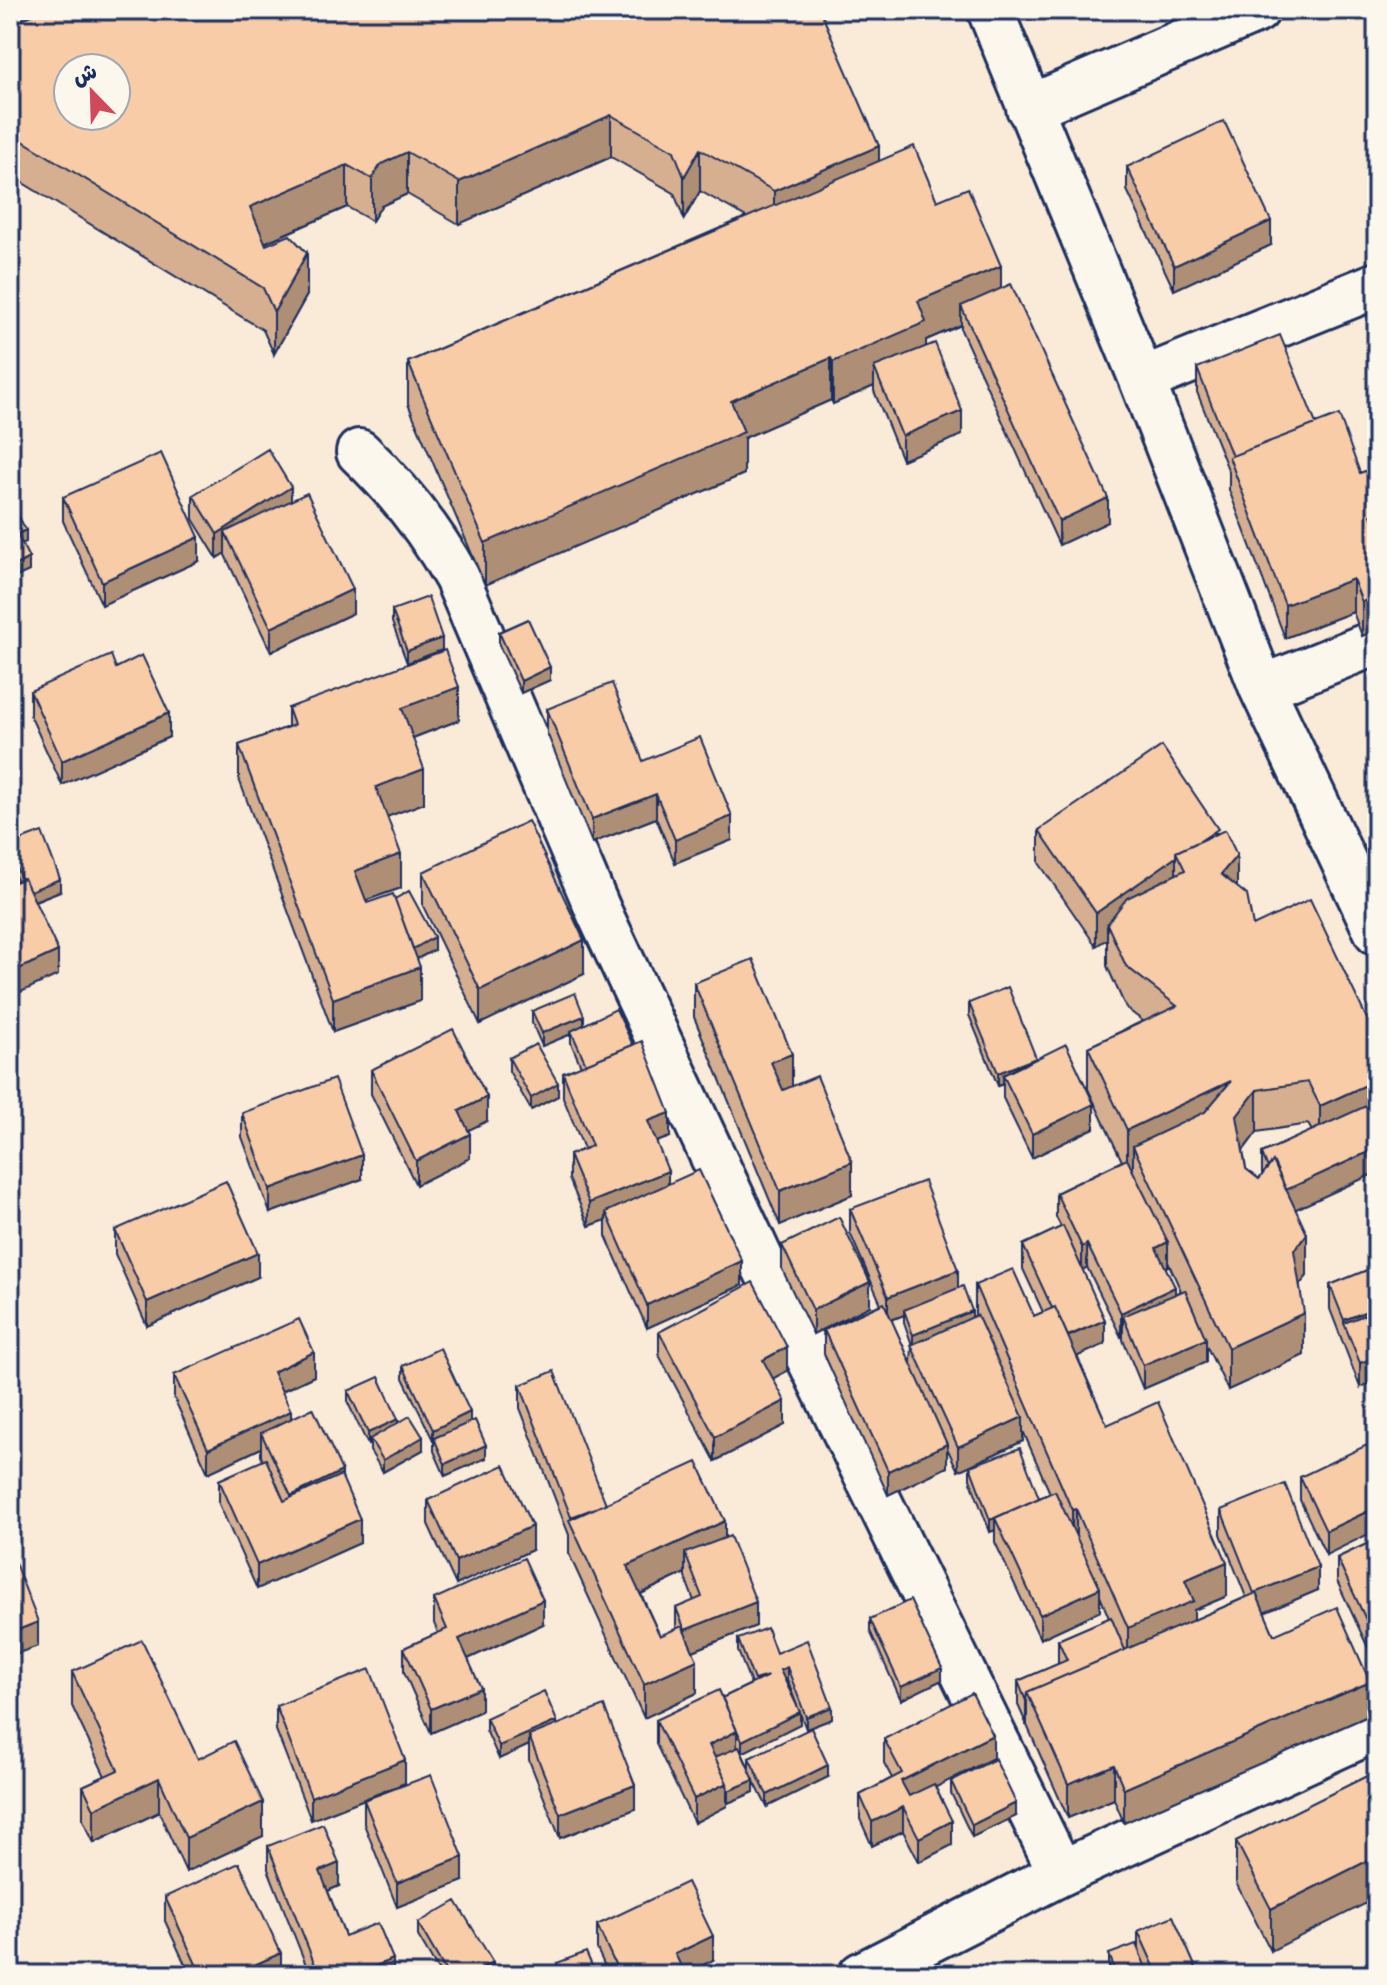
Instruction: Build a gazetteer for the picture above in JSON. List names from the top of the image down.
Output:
{
  "north": "top left"
}
